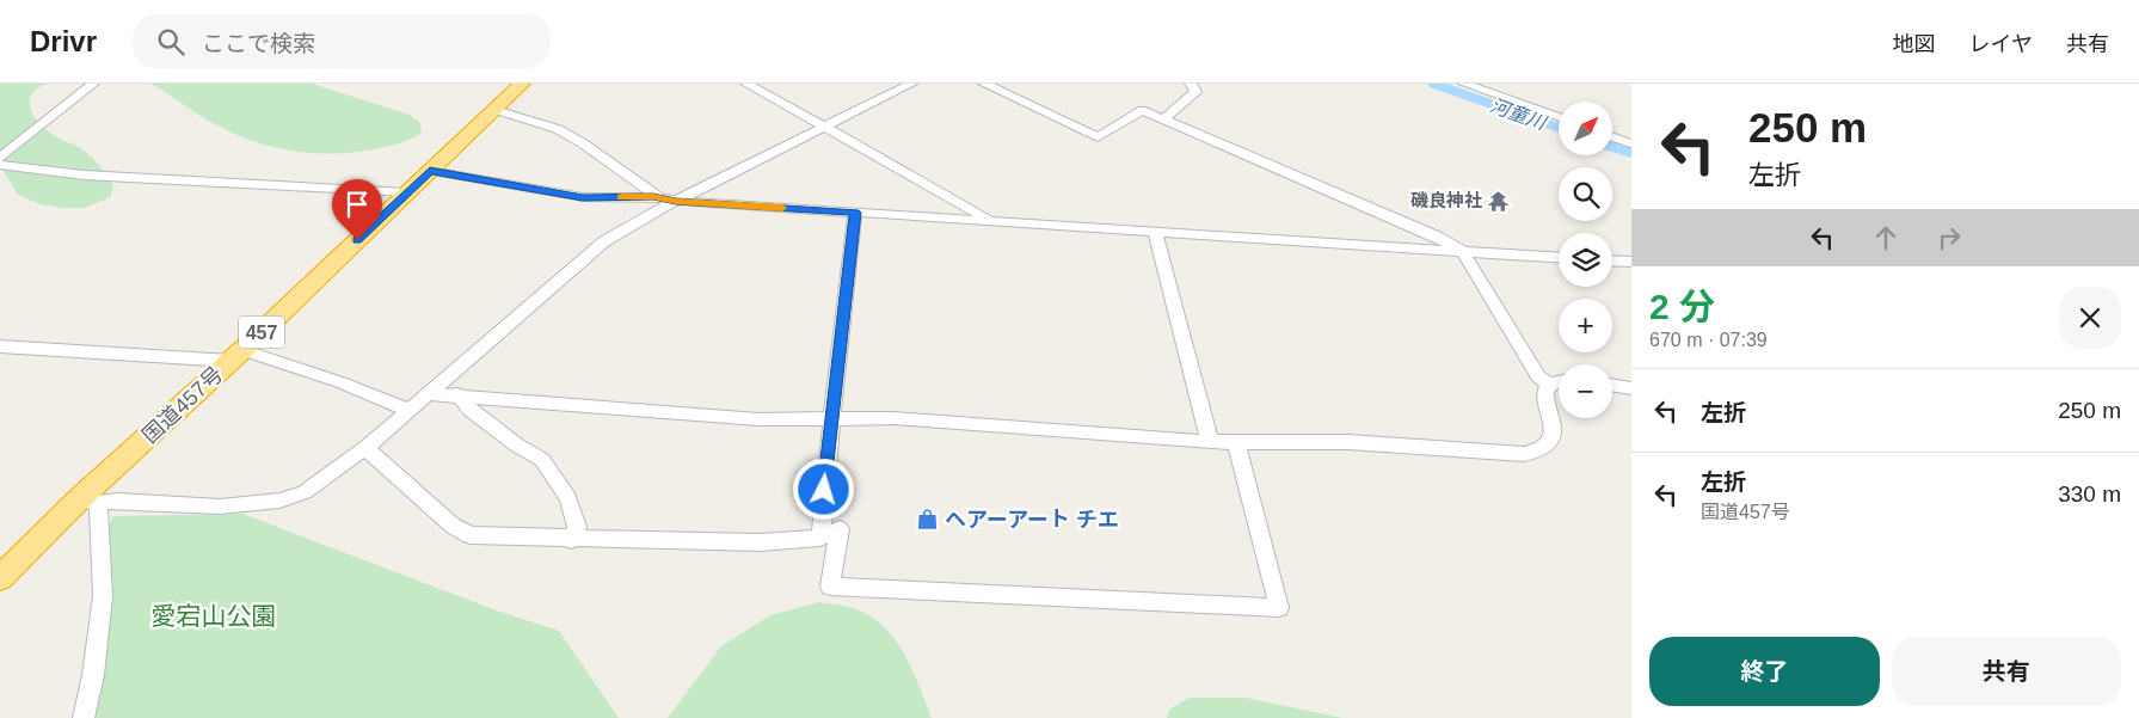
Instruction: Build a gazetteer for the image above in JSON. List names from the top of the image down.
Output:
{
  "streets": {
    "highway": ["457", "国道457号"]
  },
  "water": ["河童川"],
  "parks": ["愛宕山公園"],
  "places": {
    "temple": ["磯良神社"],
    "shop": ["ヘアーアート チエ"]
  },
  "north": "top right",
  "page": {
    "header": "Drivr",
    "search": "ここで検索",
    "nav": ["地図", "レイヤ", "共有"],
    "turn": ["250 m", "左折"],
    "map_buttons": ["+", "−"],
    "heading": ["2 分", "670 m · 07:39"],
    "list": [
      {
        "name": "左折",
        "value": "250 m"
      },
      {
        "name": "左折",
        "note": "国道457号",
        "value": "330 m"
      }
    ],
    "buttons": ["終了", "共有"]
  }
}
